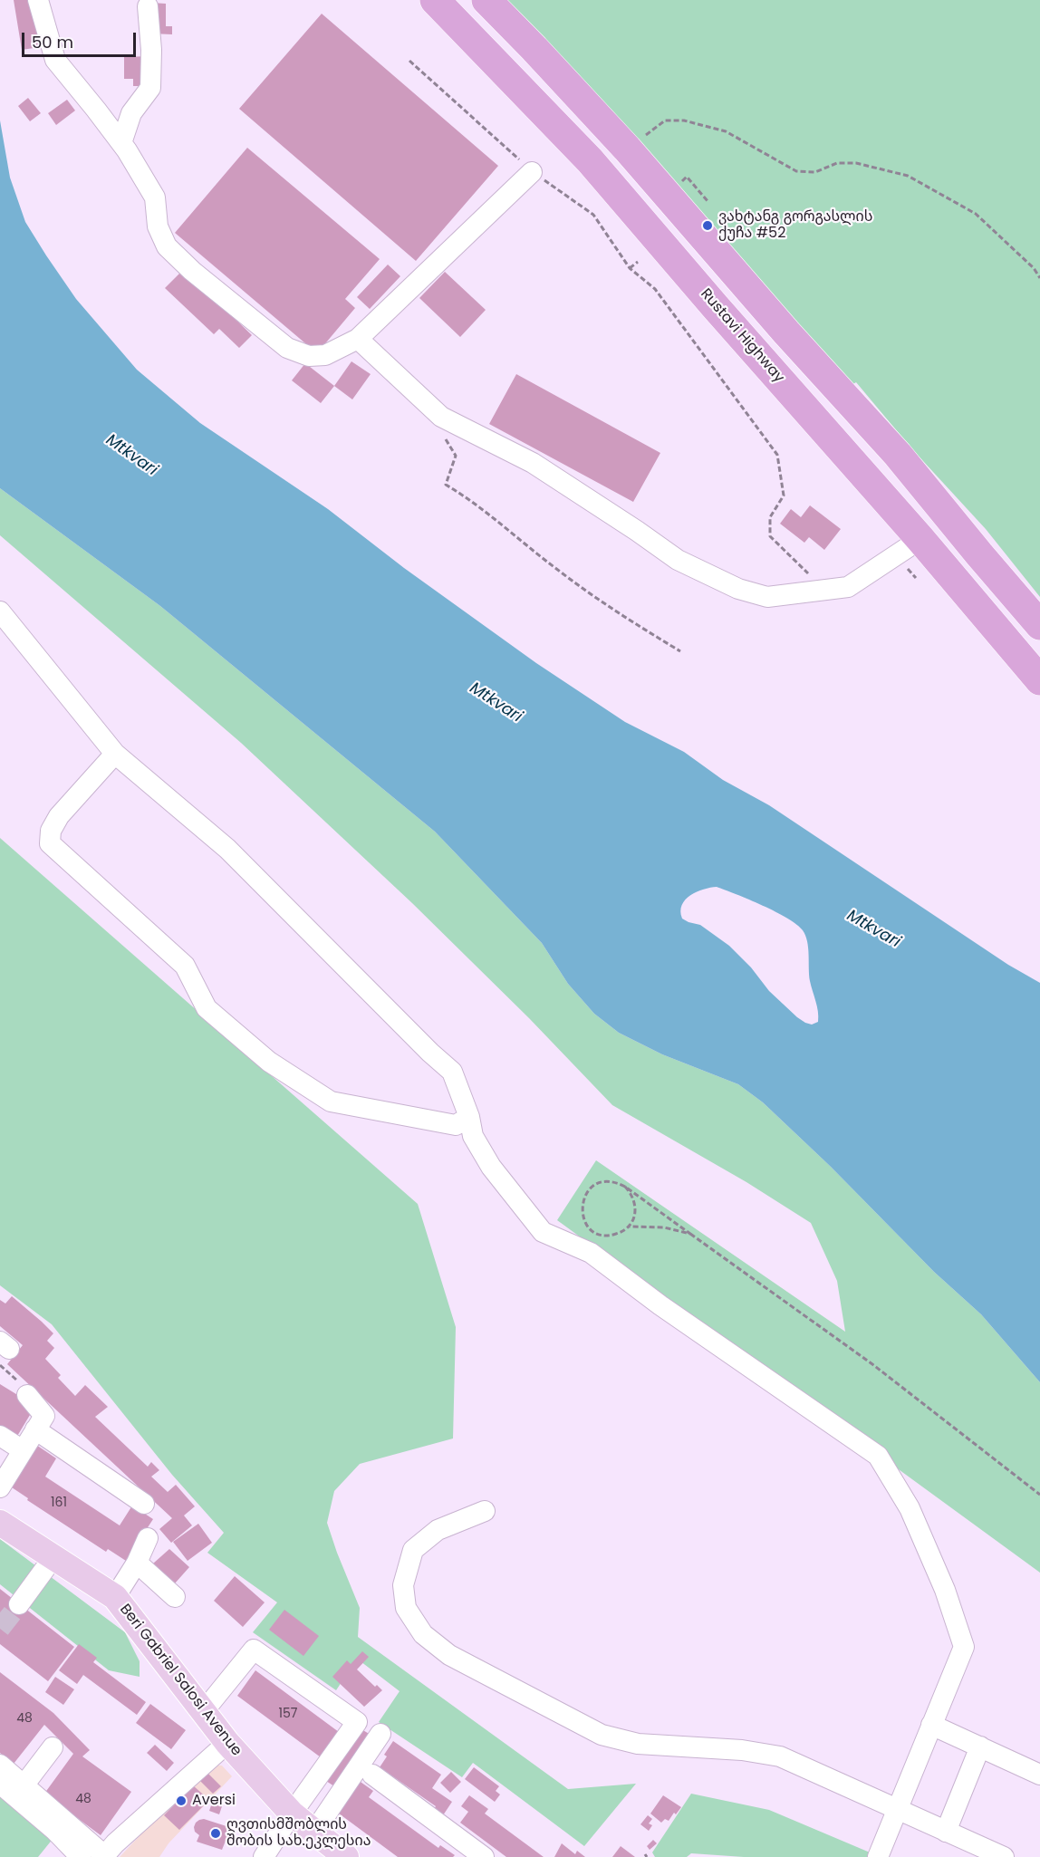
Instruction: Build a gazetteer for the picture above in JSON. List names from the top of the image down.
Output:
{
  "streets": {
    "highway": ["Rustavi Highway"],
    "main road": ["Beri Gabriel Salosi Avenue"]
  },
  "water": ["Mtkvari"],
  "places": ["ვახტანგ გორგასლის ქუჩა #52", "Aversi", "ღვთისმშობლის შობის სახ.ეკლესია"],
  "house_numbers": [
    "161",
    "157",
    "48",
    "48"
  ],
  "scale_bar": "50 m"
}
